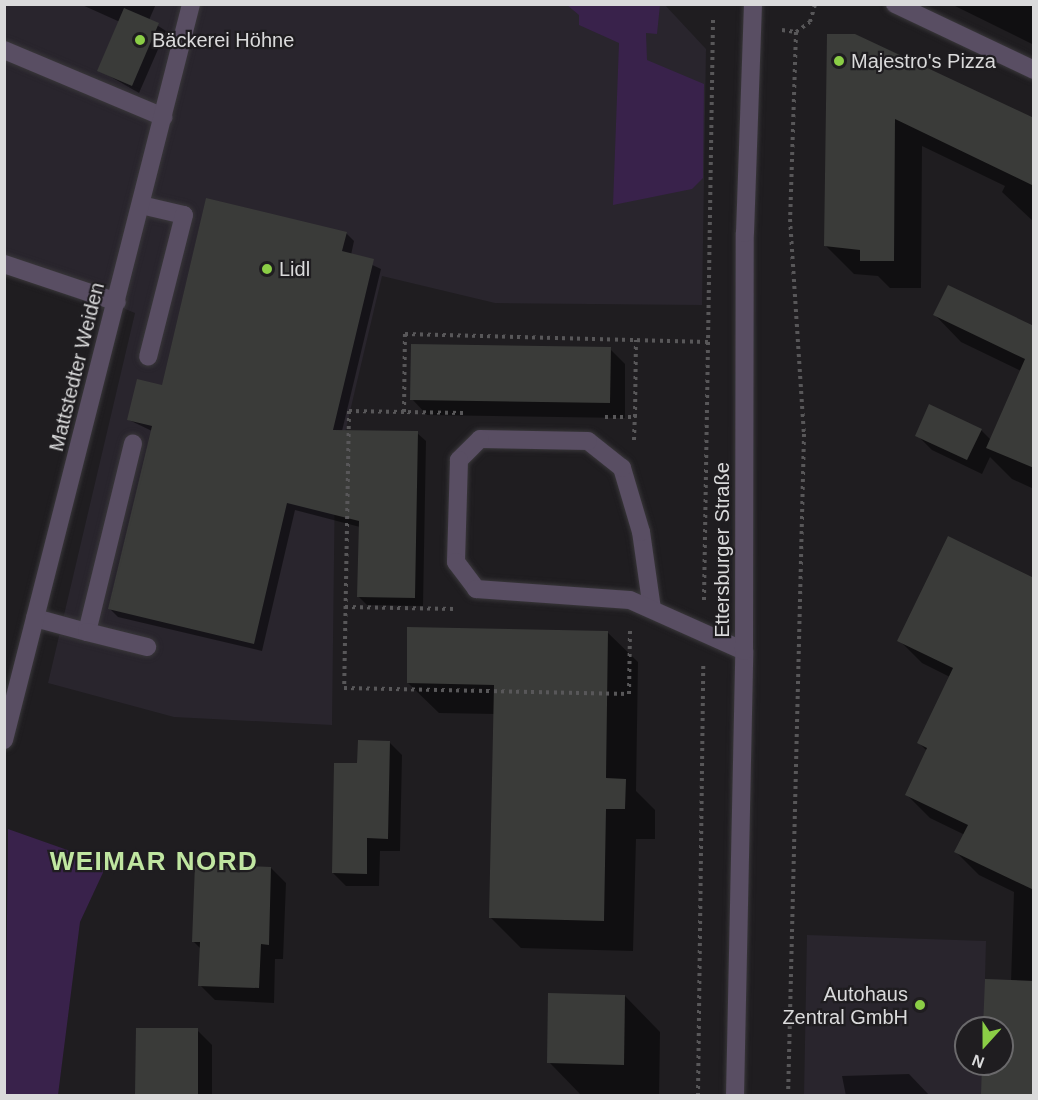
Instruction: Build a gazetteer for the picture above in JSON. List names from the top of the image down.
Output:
{
  "streets": {
    "street": ["Mattstedter Weiden", "Ettersburger Straße"]
  },
  "districts": ["WEIMAR NORD"],
  "places": [
    "Bäckerei Höhne",
    "Majestro's Pizza",
    "Lidl",
    "Autohaus Zentral GmbH"
  ],
  "north": "bottom"
}
